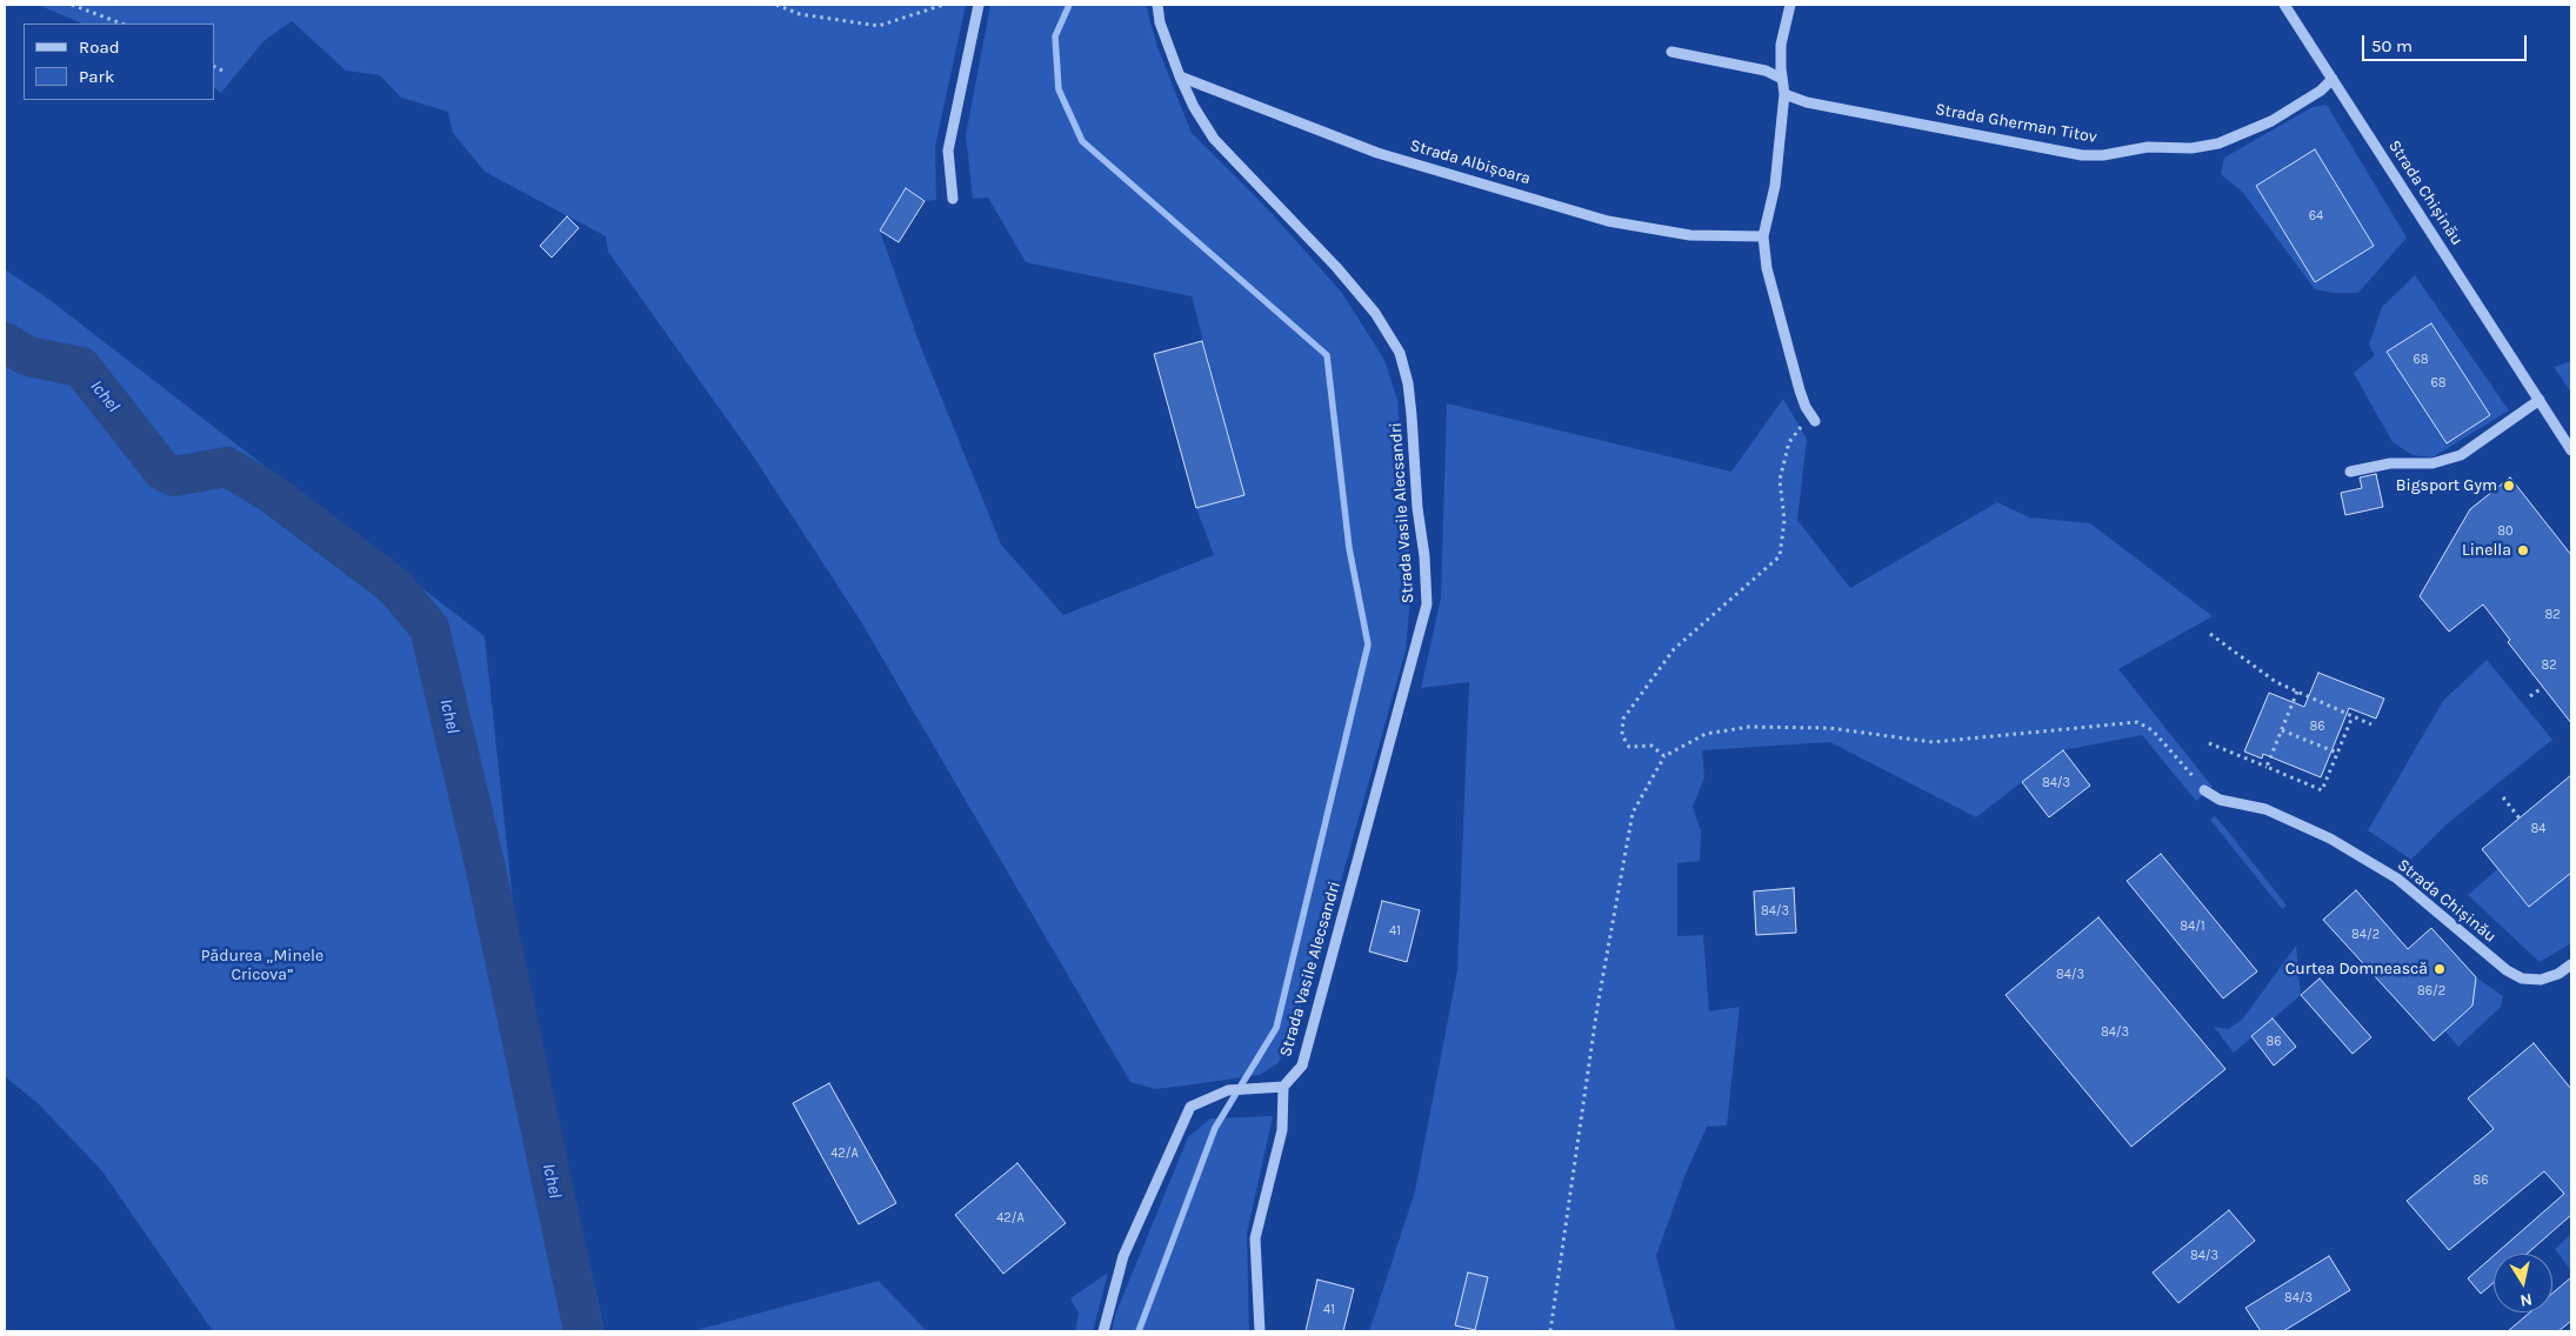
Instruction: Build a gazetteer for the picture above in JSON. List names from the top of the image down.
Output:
{
  "streets": {
    "street": [
      "Strada Gherman Titov",
      "Strada Albișoara",
      "Strada Chișinău",
      "Strada Vasile Alecsandri"
    ]
  },
  "crossings": [
    ["Strada Gherman Titov", "Strada Chișinău"],
    ["Strada Albișoara", "Strada Vasile Alecsandri"]
  ],
  "water": ["Ichel"],
  "parks": ["Pădurea „Minele Cricova”"],
  "places": ["Bigsport Gym", "Linella", "Curtea Domnească"],
  "house_numbers": [
    "64",
    "68",
    "68",
    "80",
    "82",
    "82",
    "86",
    "84/3",
    "84",
    "84/3",
    "84/1",
    "41",
    "84/2",
    "84/3",
    "86/2",
    "84/3",
    "86",
    "42/A",
    "86",
    "42/A",
    "84/3",
    "84/3",
    "41"
  ],
  "legend": ["Road", "Park"],
  "scale_bar": "50 m",
  "north": "bottom"
}
